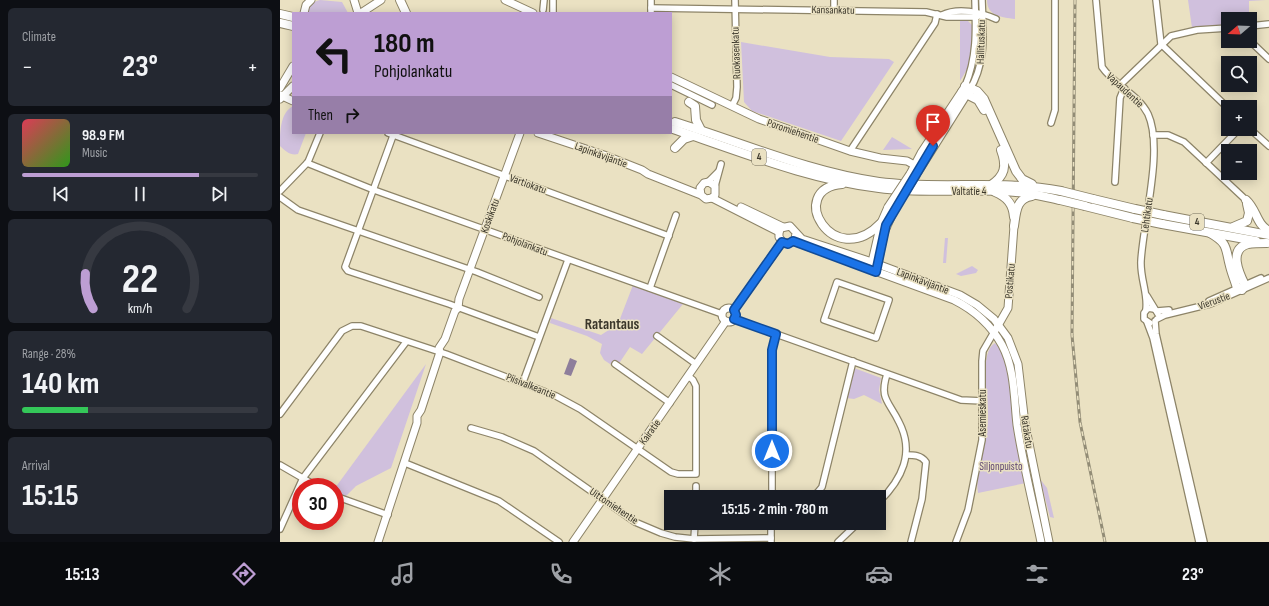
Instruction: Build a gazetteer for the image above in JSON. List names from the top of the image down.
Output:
{
  "streets": {
    "highway": ["4", "Valtatie 4"],
    "main road": [
      "Hallituskatu",
      "Poromiehentie",
      "Lapinkävijäntie",
      "Koskikatu",
      "Postikatu",
      "Kairatie",
      "Ratakatu"
    ],
    "street": [
      "Kansankatu",
      "Ruokasenkatu",
      "Vapaudentie",
      "Vartiokatu",
      "Lehtikatu",
      "Pohjolankatu",
      "Vierustie",
      "Piisivalkeantie",
      "Asemieskatu",
      "Uittomiehentie"
    ]
  },
  "crossings": [
    ["Kansankatu", "Hallituskatu"],
    ["Kansankatu", "Ruokasenkatu"],
    ["Hallituskatu", "Poromiehentie"],
    ["Hallituskatu", "Lapinkävijäntie"],
    ["Ruokasenkatu", "Poromiehentie"],
    ["Vapaudentie", "Lehtikatu"],
    ["Lapinkävijäntie", "Postikatu"],
    ["Lapinkävijäntie", "Asemieskatu"],
    ["Lapinkävijäntie", "Ratakatu"],
    ["Vartiokatu", "Koskikatu"],
    ["Lehtikatu", "Vierustie"],
    ["Koskikatu", "Pohjolankatu"],
    ["Koskikatu", "Piisivalkeantie"],
    ["Pohjolankatu", "Kairatie"],
    ["Postikatu", "Asemieskatu"],
    ["Postikatu", "Ratakatu"],
    ["Piisivalkeantie", "Kairatie"],
    ["Asemieskatu", "Ratakatu"],
    ["Kairatie", "Uittomiehentie"]
  ],
  "districts": ["Ratantaus"],
  "parks": ["Siljonpuisto"],
  "north": "left",
  "page": {
    "tile": [
      "Climate",
      ["Range · 28%", "140 km"],
      ["Arrival", "15:15"]
    ],
    "map_buttons": ["+", "−"],
    "turn": ["180 m", "Pohjolankatu"],
    "heat": ["−", "23°", "+"],
    "then": "Then",
    "song": ["98.9 FM", "Music"],
    "limit": "30",
    "trip": "15:15 · 2 min · 780 m",
    "tabs": ["15:13", "23°"],
    "gauge": ["22", "km/h"]
  }
}
